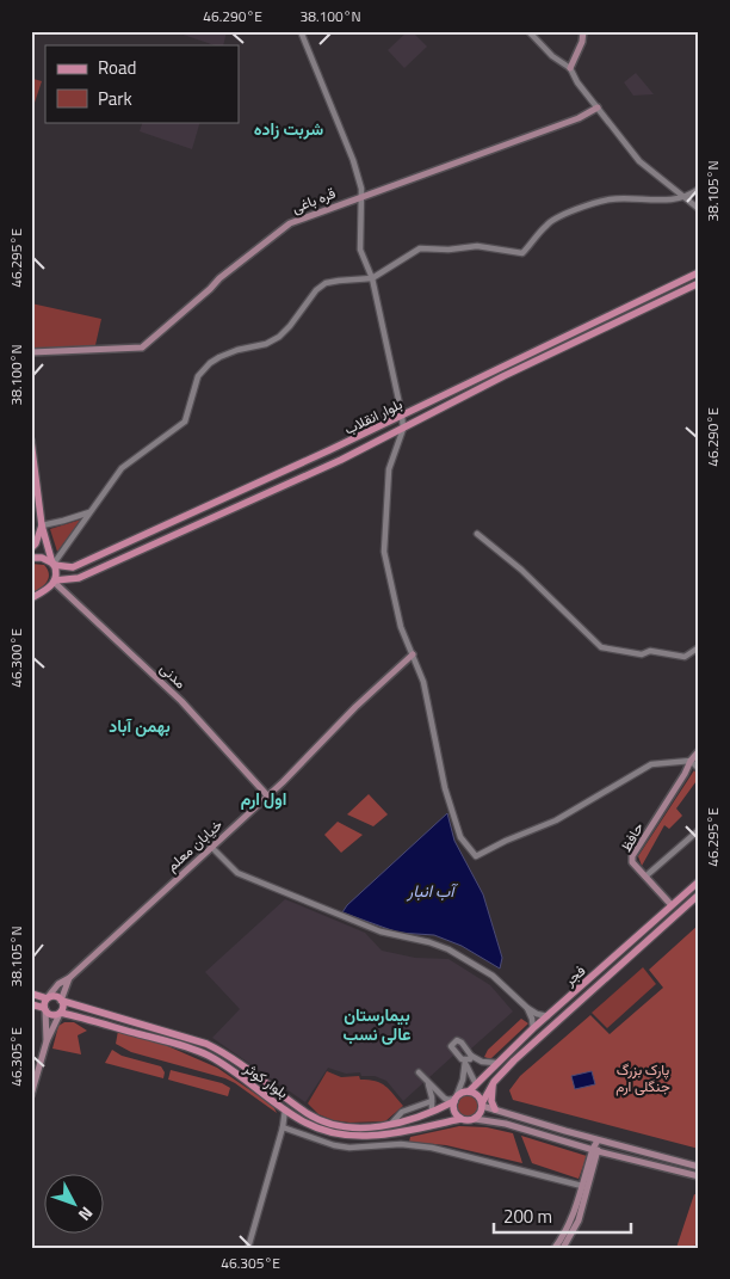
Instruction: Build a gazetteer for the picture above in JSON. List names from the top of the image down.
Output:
{
  "streets": {
    "main road": [
      "قره باغی",
      "بلوار انقلاب",
      "مدنی",
      "حافظ",
      "خیابان معلم",
      "فجر",
      "بلوار کوثر"
    ]
  },
  "crossings": [
    ["بلوار انقلاب", "مدنی"],
    ["مدنی", "خیابان معلم"],
    ["حافظ", "فجر"],
    ["خیابان معلم", "بلوار کوثر"],
    ["فجر", "بلوار کوثر"]
  ],
  "districts": [
    "شربت زاده",
    "بهمن آباد",
    "اول ارم",
    "بیمارستان عالی نسب"
  ],
  "water": ["آب انبار"],
  "parks": ["پارک بزرگ جنگلی ارم"],
  "legend": ["Road", "Park"],
  "scale_bar": "200 m",
  "north": "bottom right",
  "coordinates": [
    "46.290°E",
    "38.100°N",
    "38.105°N",
    "46.295°E",
    "46.300°E",
    "46.305°E"
  ]
}
